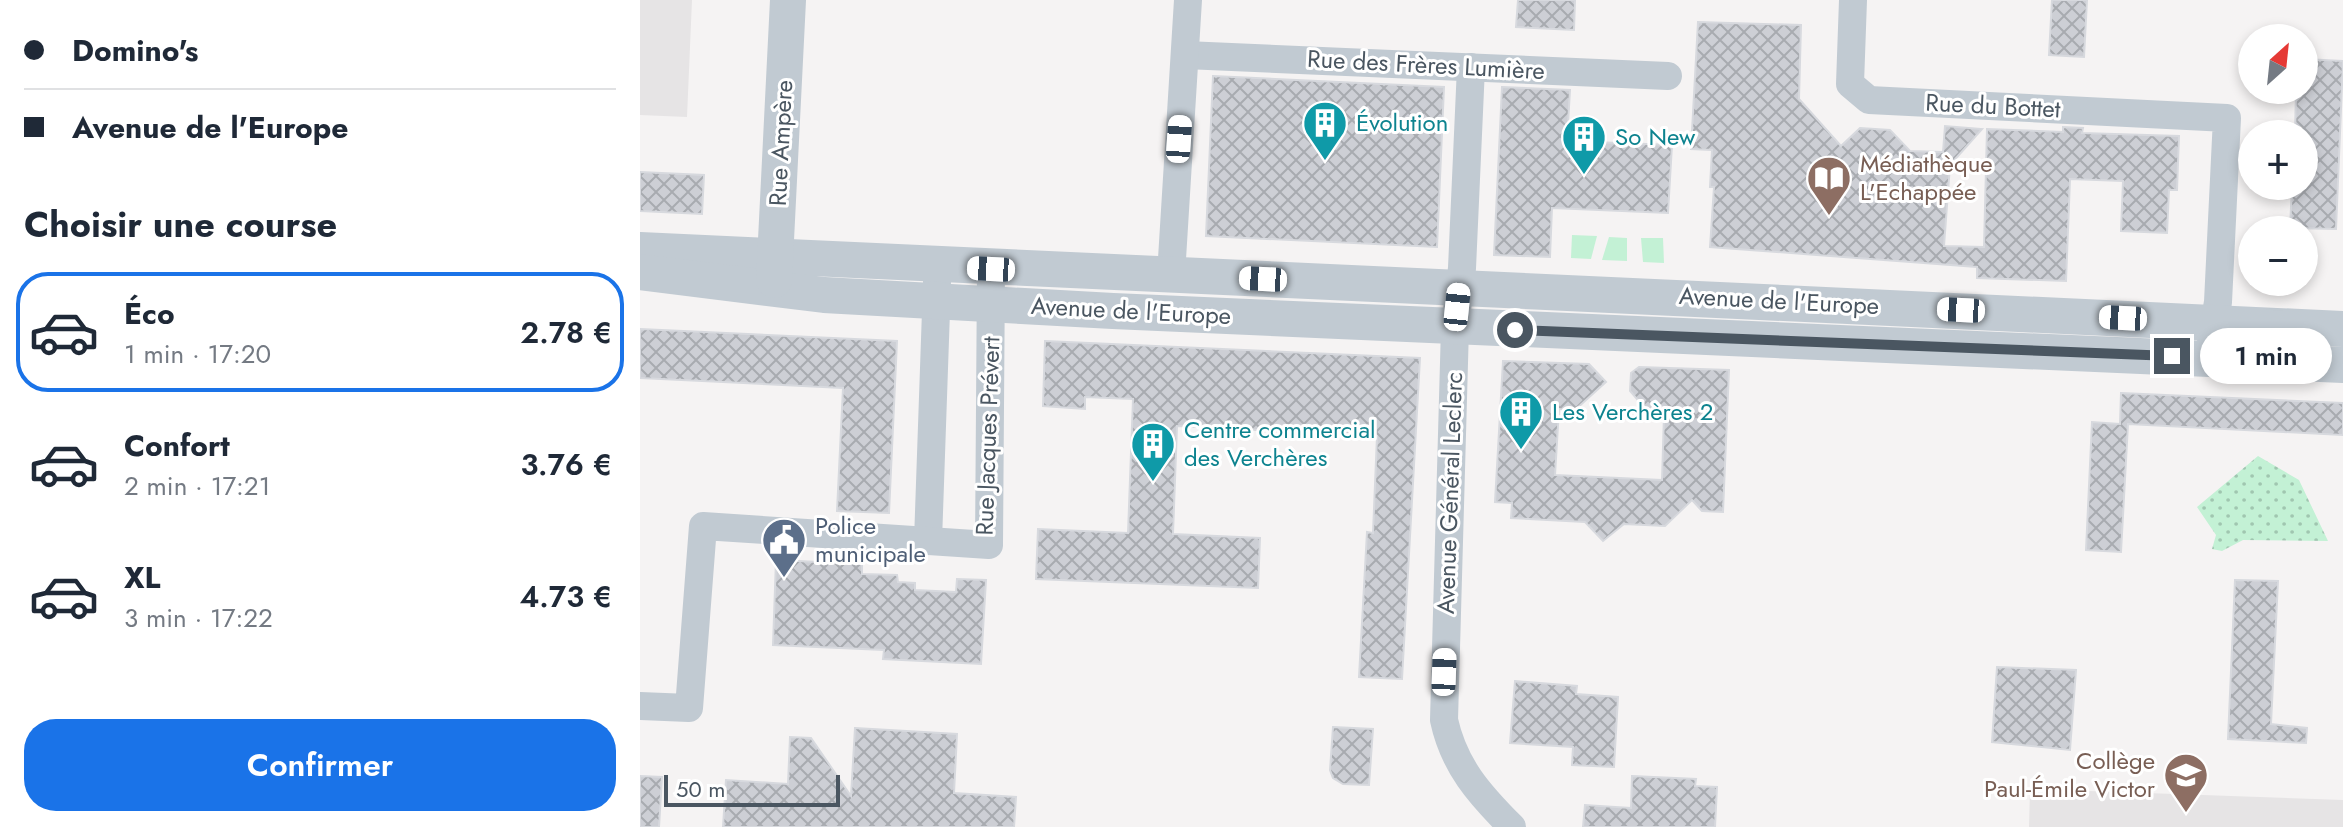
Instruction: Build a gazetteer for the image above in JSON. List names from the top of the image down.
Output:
{
  "streets": {
    "street": [
      "Rue des Frères Lumière",
      "Rue du Bottet",
      "Rue Ampère",
      "Avenue de l'Europe",
      "Rue Jacques Prévert",
      "Avenue Général Leclerc"
    ]
  },
  "crossings": [
    ["Rue des Frères Lumière", "Avenue Général Leclerc"],
    ["Rue du Bottet", "Avenue de l'Europe"],
    ["Rue Ampère", "Avenue de l'Europe"],
    ["Avenue de l'Europe", "Rue Jacques Prévert"],
    ["Avenue de l'Europe", "Avenue Général Leclerc"]
  ],
  "places": {
    "building": [
      "Évolution",
      "So New",
      "Les Verchères 2",
      "Centre commercial des Verchères"
    ],
    "library": ["Médiathèque L'Echappée"],
    "public building": ["Police municipale"],
    "school or university": ["Collège Paul-Émile Victor"]
  },
  "scale_bar": "50 m",
  "north": "top right",
  "page": {
    "banner": ["Domino's", "Avenue de l'Europe"],
    "map_buttons": ["+", "−"],
    "heading": "Choisir une course",
    "list": [
      {
        "name": "Éco",
        "note": "1 min · 17:20",
        "value": "2.78 €"
      },
      {
        "name": "Confort",
        "note": "2 min · 17:21",
        "value": "3.76 €"
      },
      {
        "name": "XL",
        "note": "3 min · 17:22",
        "value": "4.73 €"
      }
    ],
    "bubble": "1 min",
    "buttons": "Confirmer",
    "scale": "50 m"
  }
}
